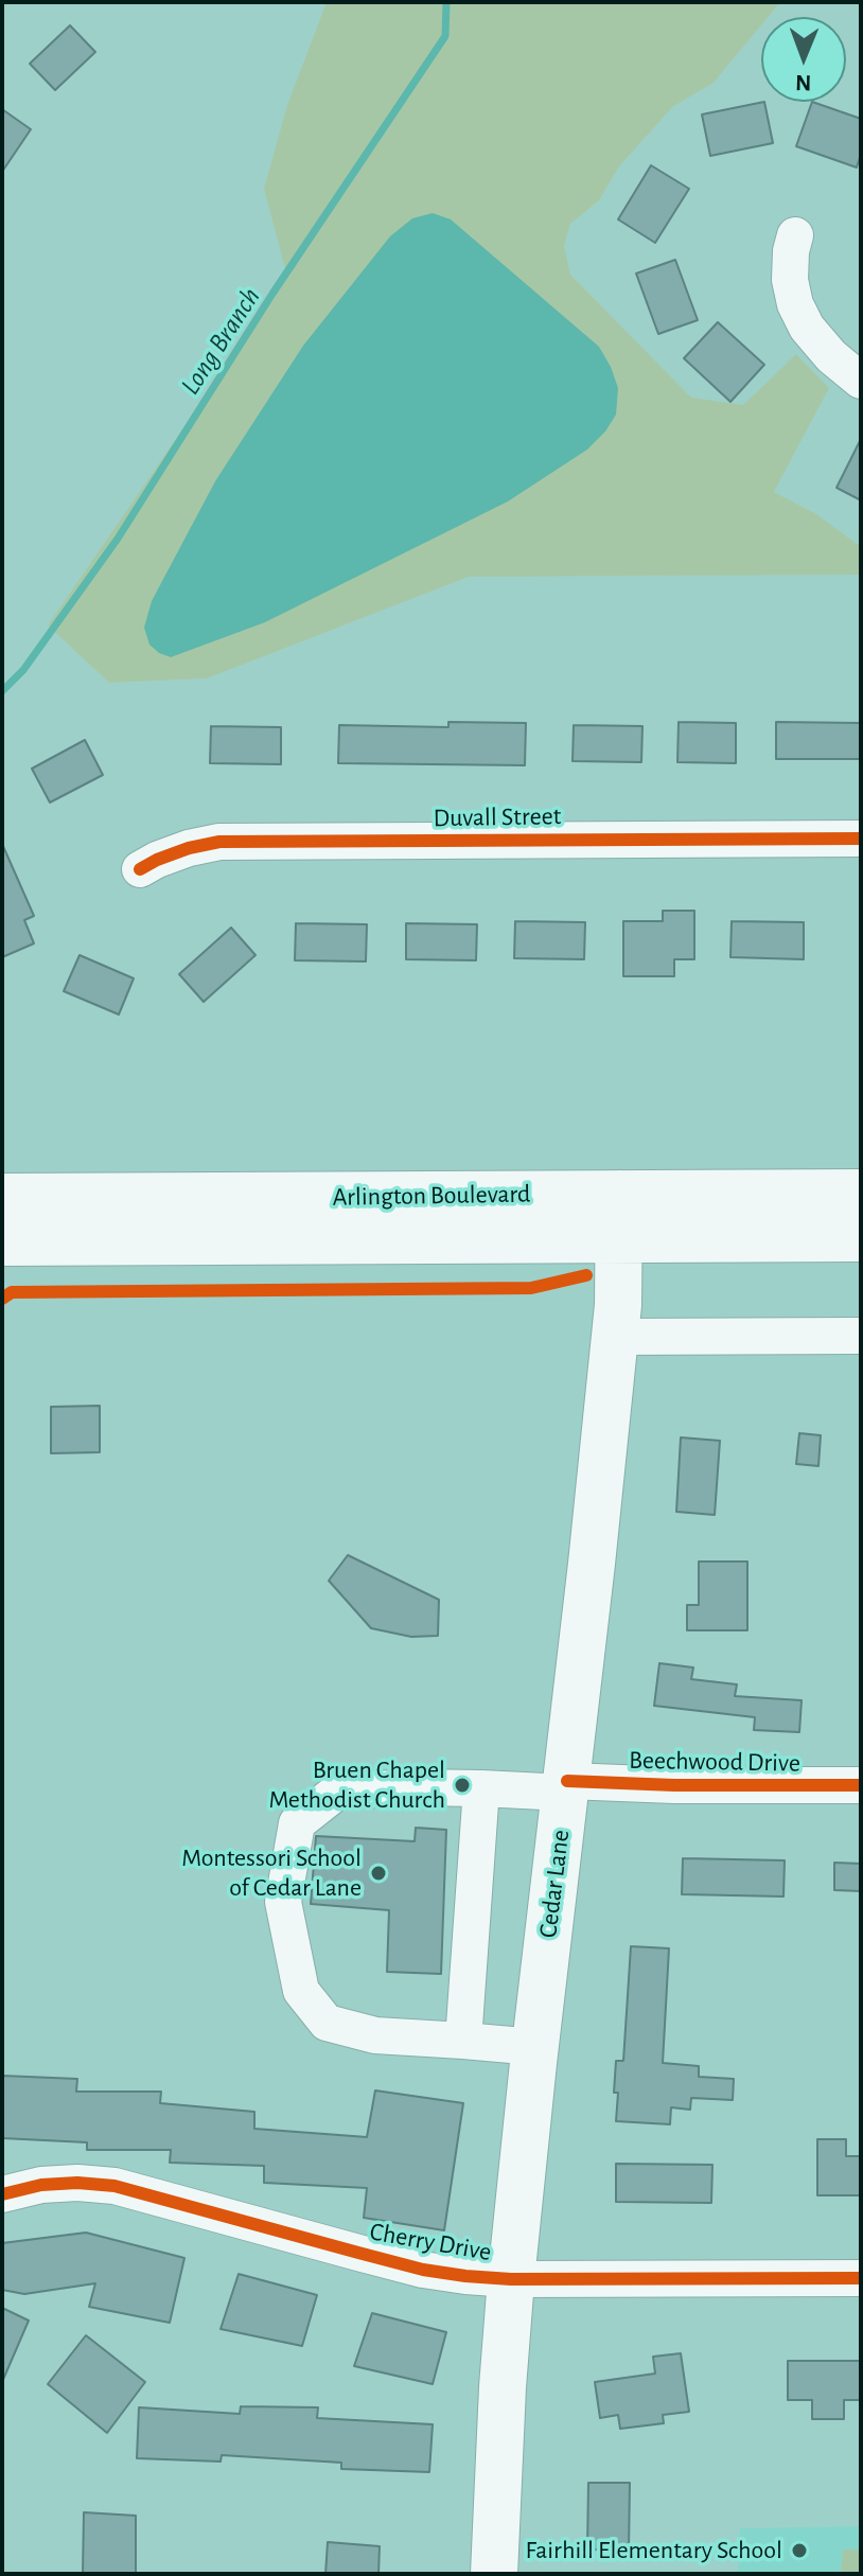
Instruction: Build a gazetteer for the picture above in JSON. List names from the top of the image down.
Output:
{
  "streets": {
    "main road": ["Arlington Boulevard", "Cedar Lane"],
    "street": ["Duvall Street", "Beechwood Drive", "Cherry Drive"]
  },
  "crossings": [
    ["Arlington Boulevard", "Cedar Lane"],
    ["Beechwood Drive", "Cedar Lane"],
    ["Cedar Lane", "Cherry Drive"]
  ],
  "water": ["Long Branch"],
  "places": ["Bruen Chapel Methodist Church", "Montessori School of Cedar Lane", "Fairhill Elementary School"],
  "north": "bottom"
}
